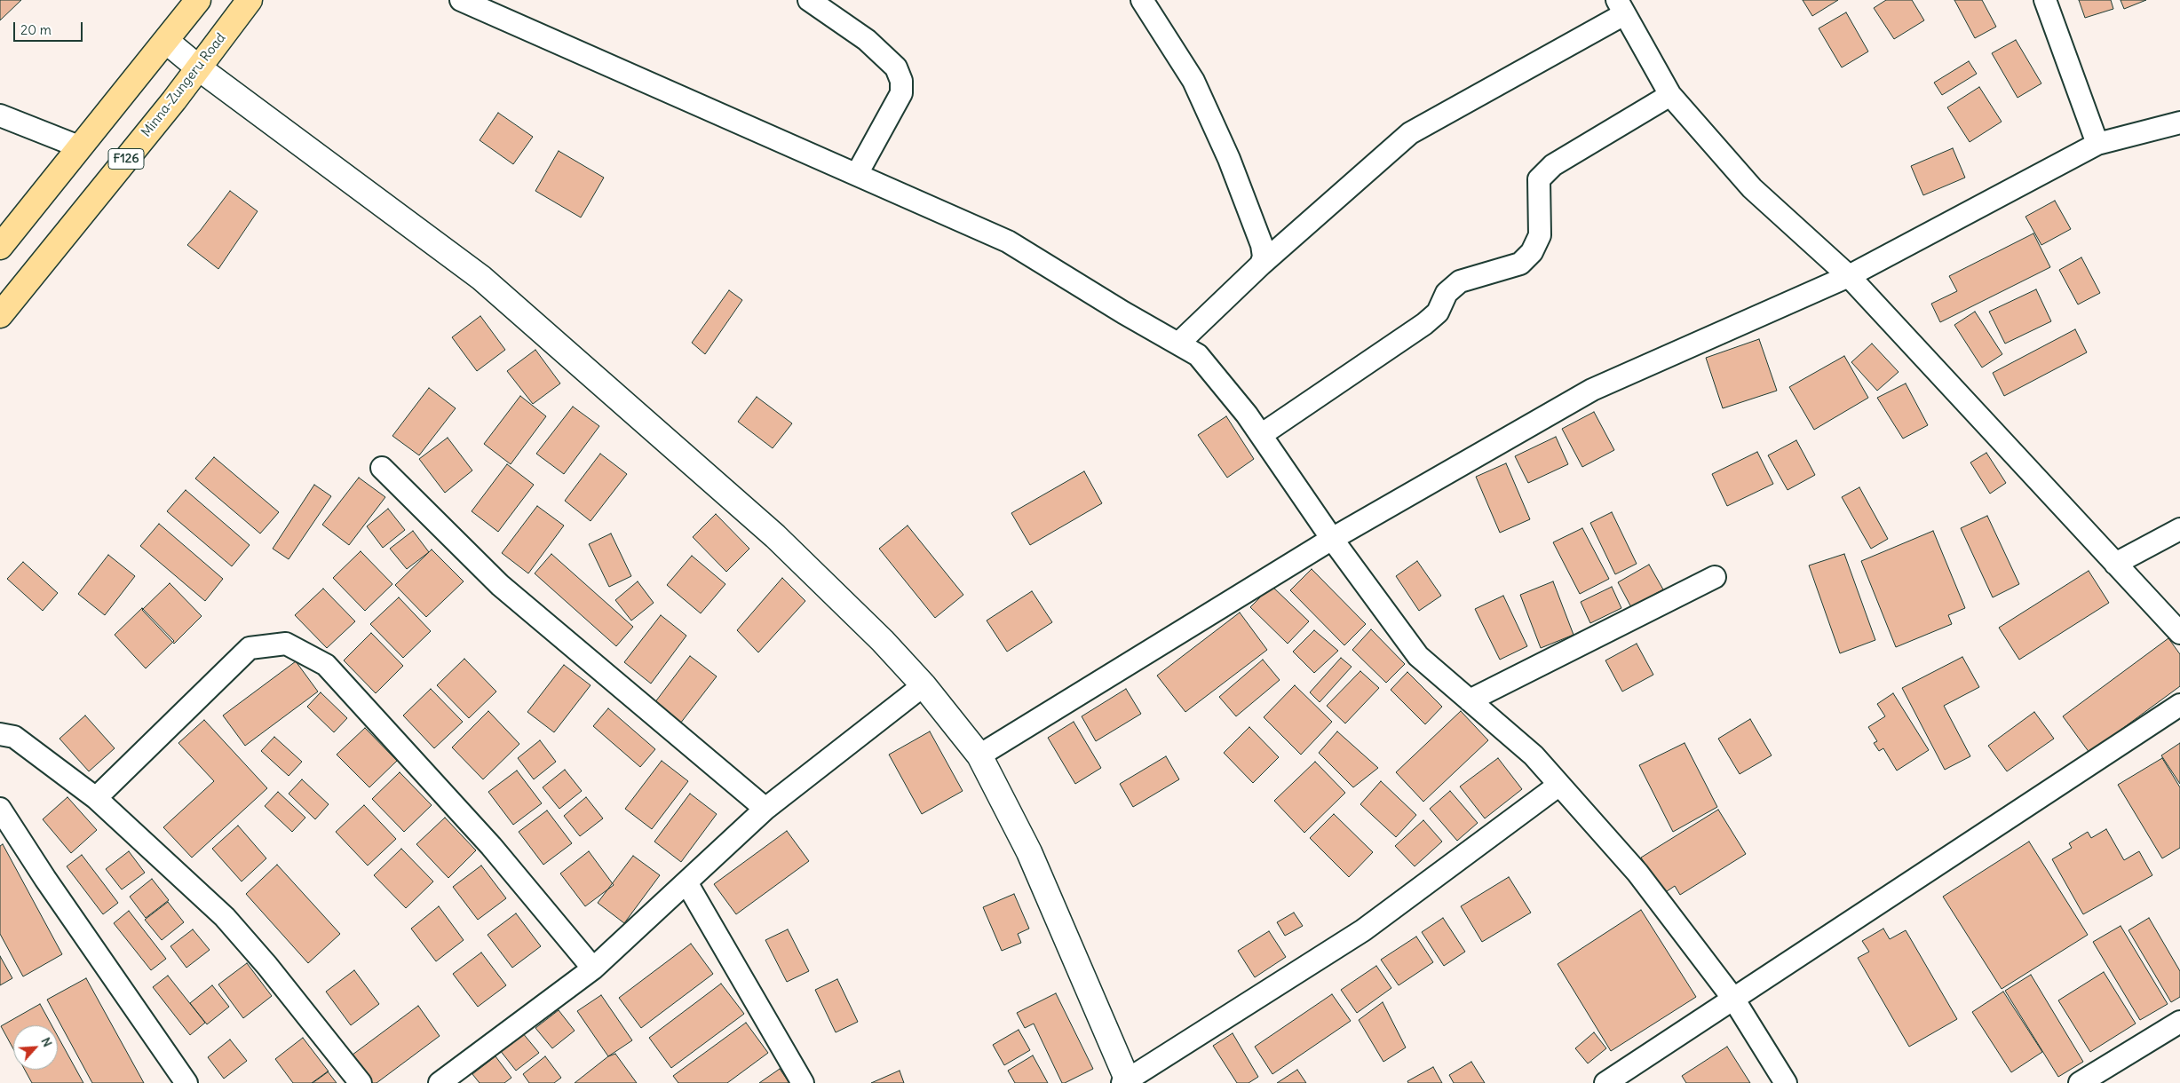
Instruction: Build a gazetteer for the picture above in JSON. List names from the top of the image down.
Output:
{
  "streets": {
    "main road": ["Minna-Zungeru Road", "F126"]
  },
  "scale_bar": "20 m",
  "north": "top right"
}
